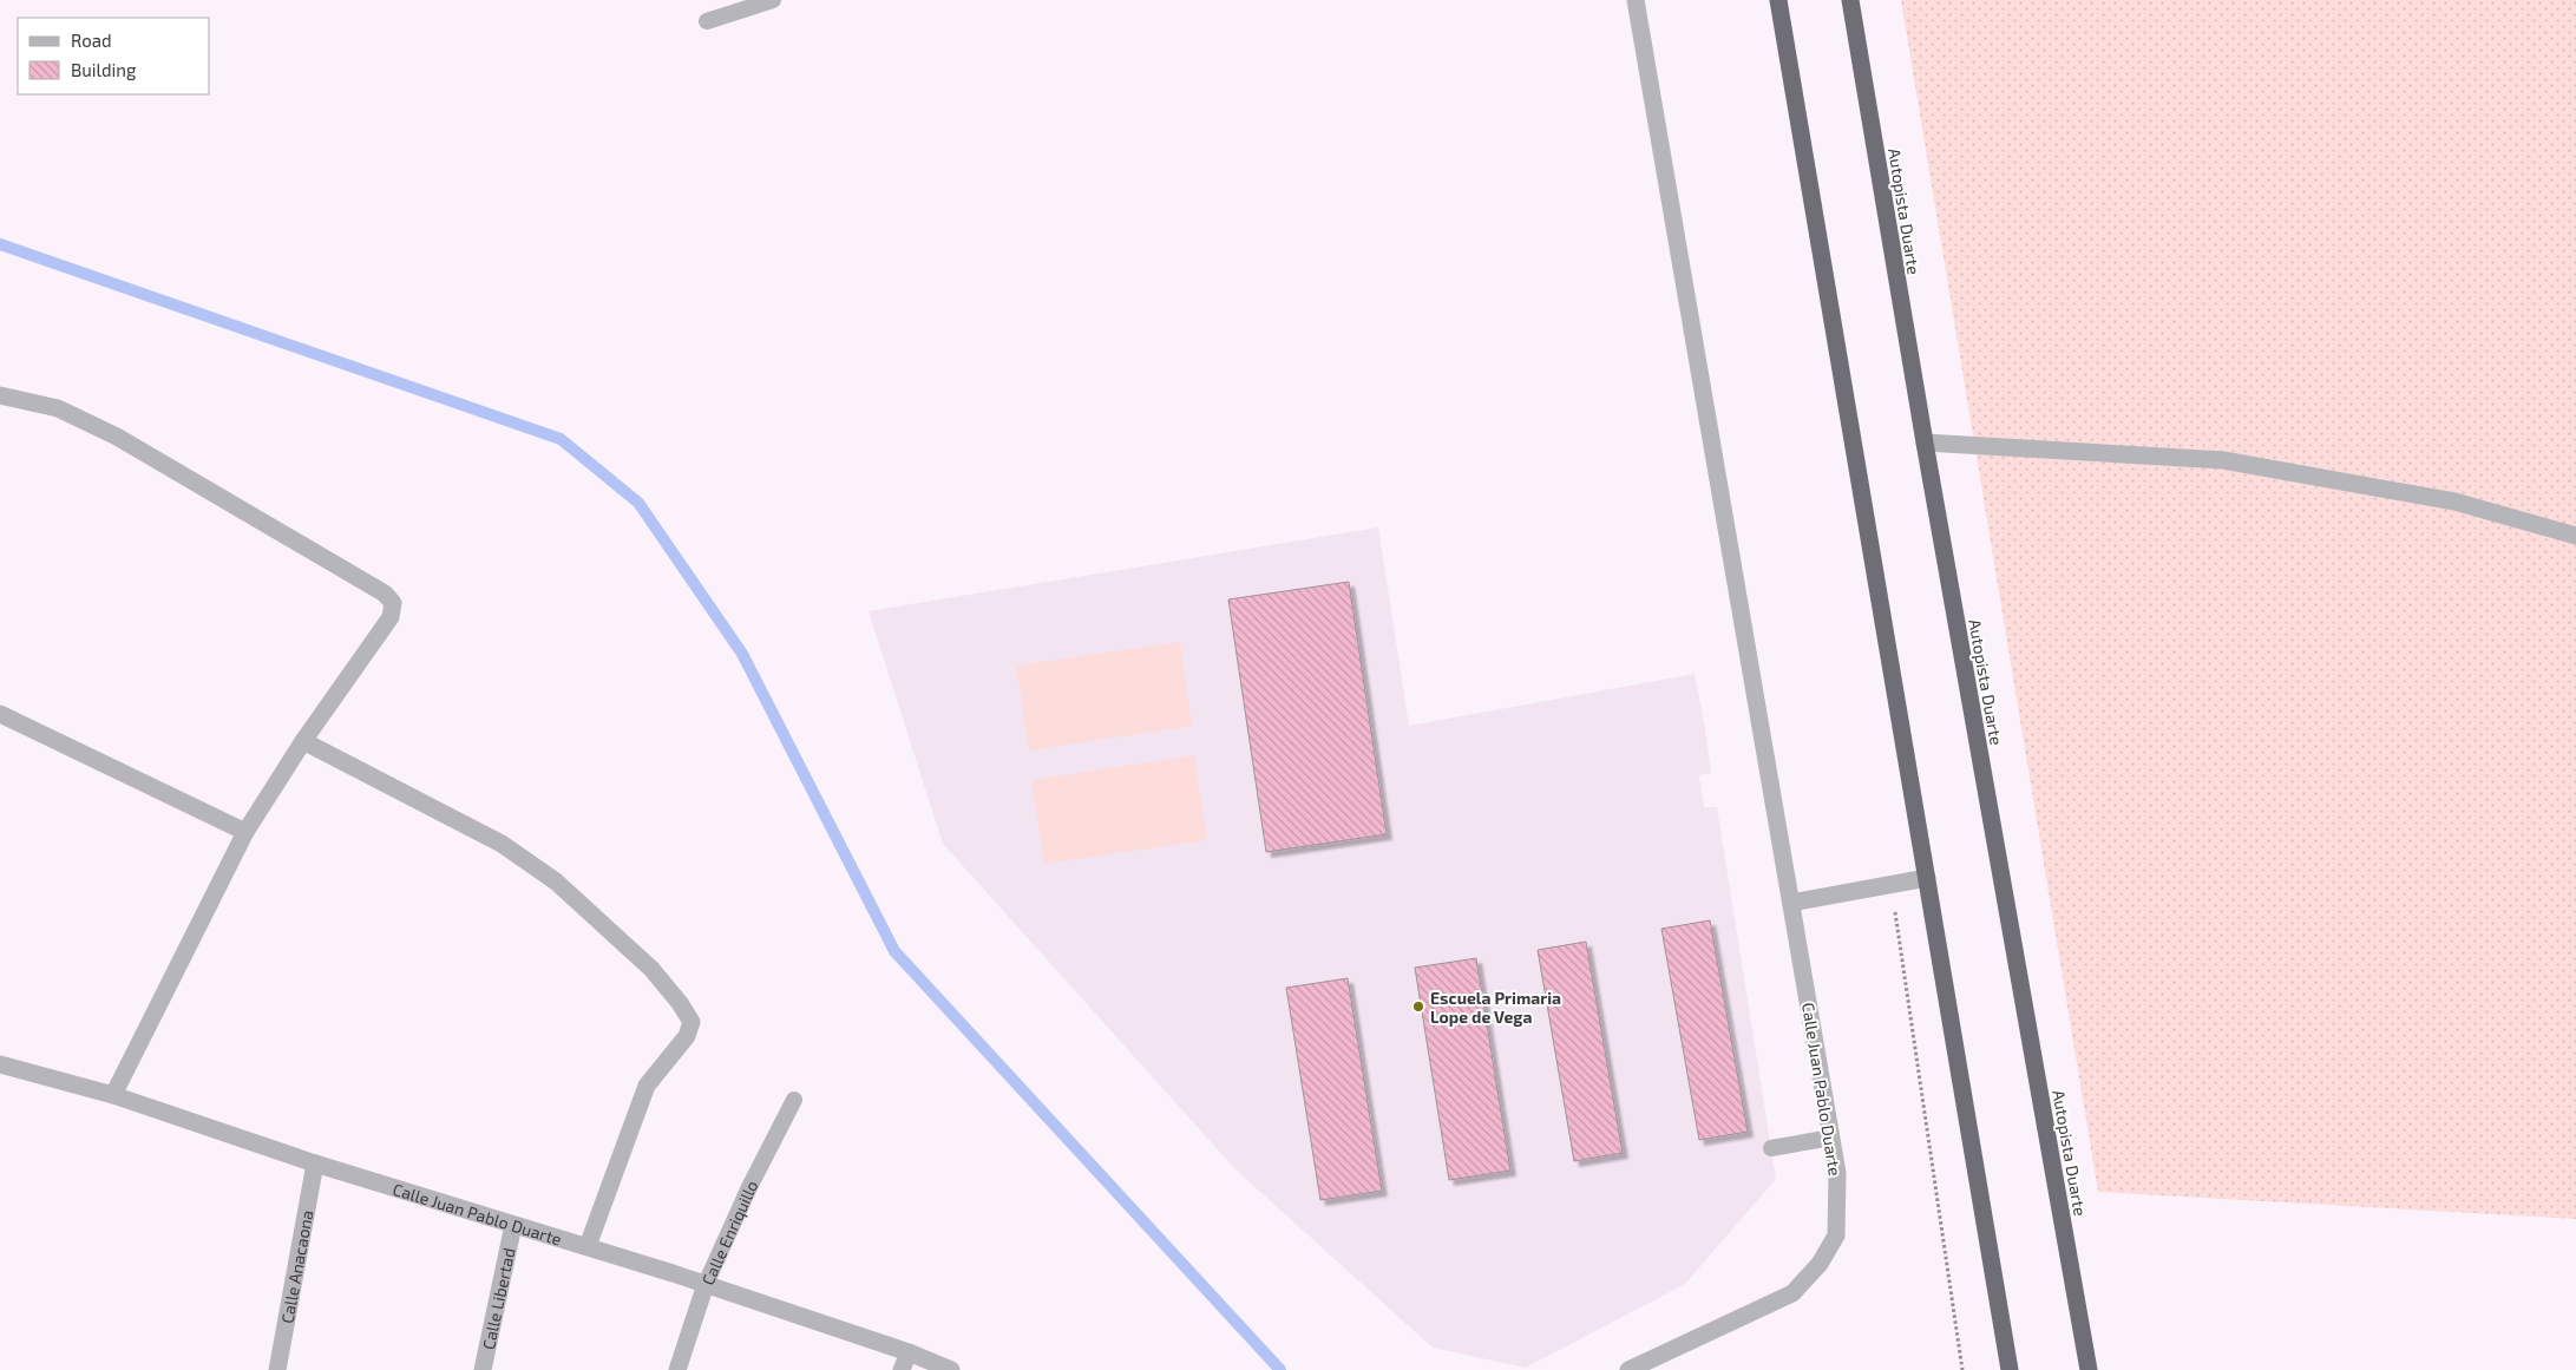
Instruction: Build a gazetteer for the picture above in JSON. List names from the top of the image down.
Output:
{
  "streets": {
    "highway": ["Autopista Duarte"],
    "street": [
      "Calle Juan Pablo Duarte",
      "Calle Enriquillo",
      "Calle Anacaona",
      "Calle Libertad"
    ]
  },
  "crossings": [
    ["Calle Juan Pablo Duarte", "Calle Enriquillo"],
    ["Calle Juan Pablo Duarte", "Calle Anacaona"],
    ["Calle Juan Pablo Duarte", "Calle Libertad"]
  ],
  "places": ["Escuela Primaria Lope de Vega"],
  "legend": ["Road", "Building"]
}
